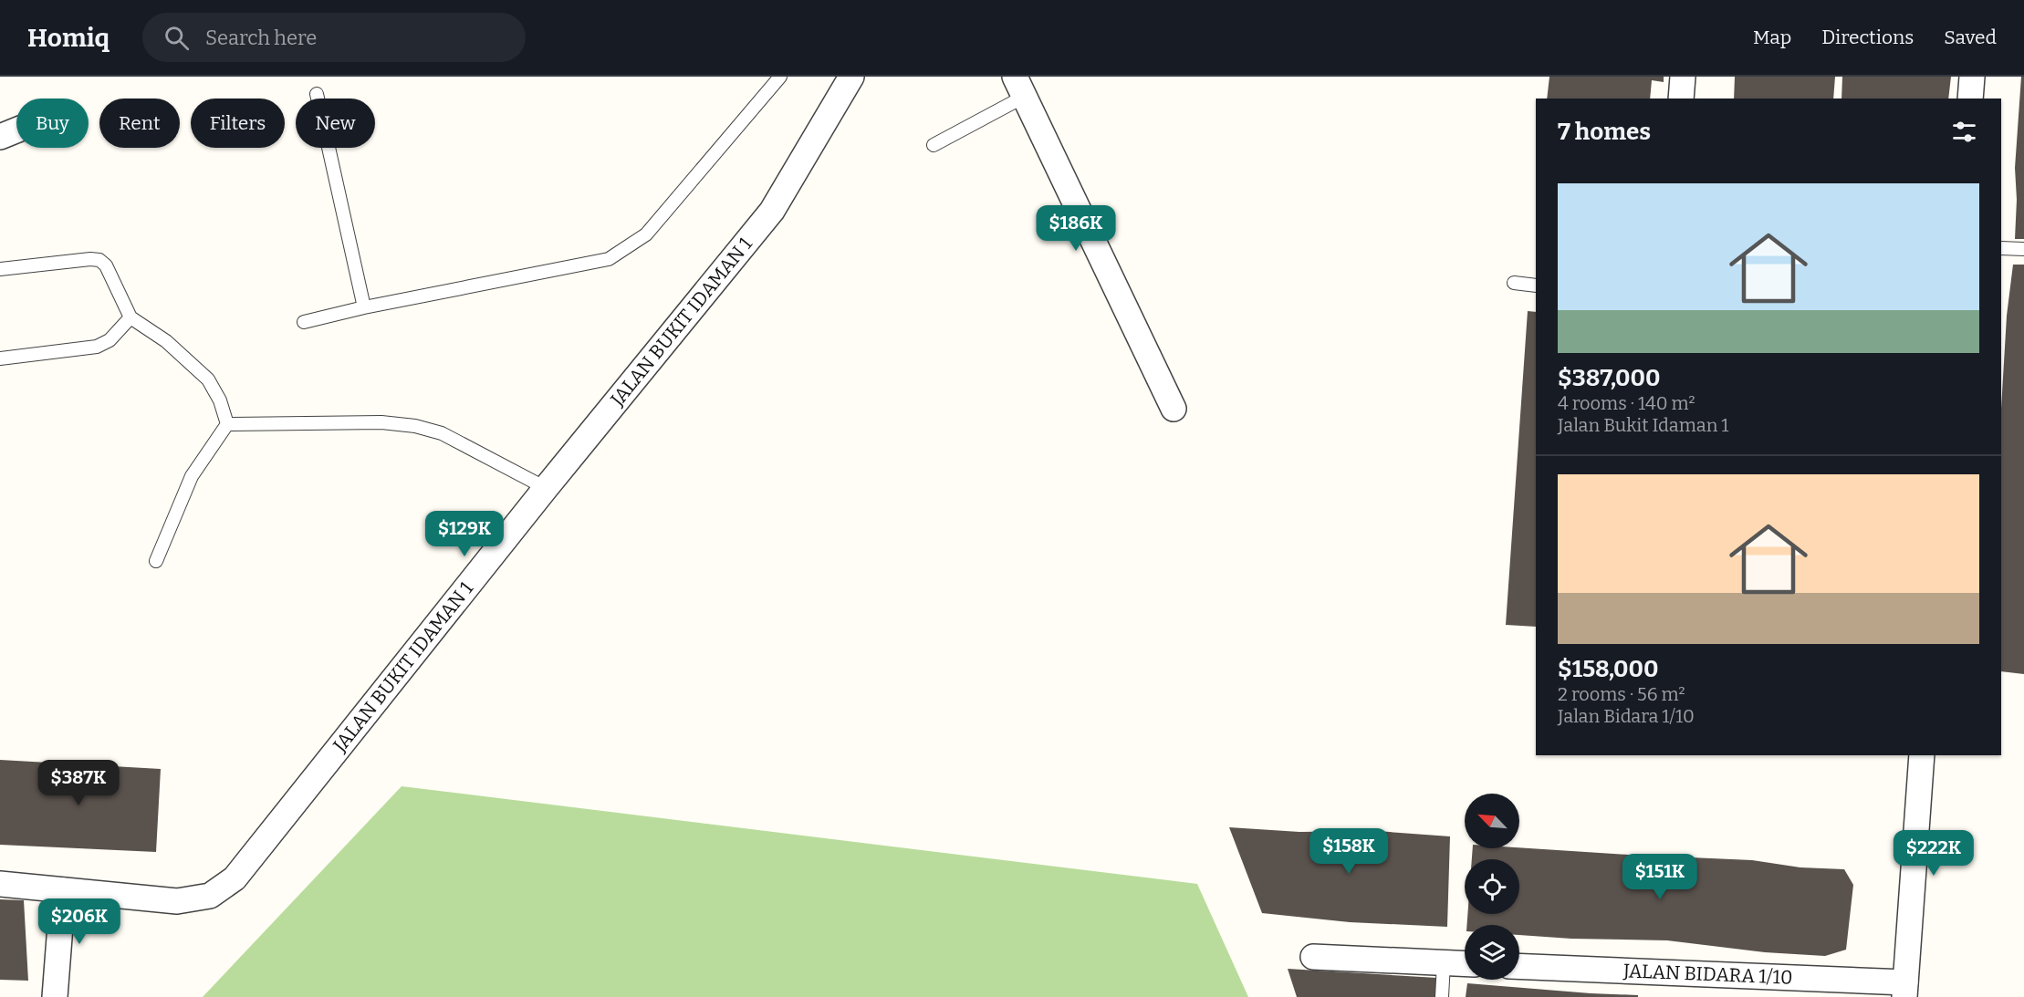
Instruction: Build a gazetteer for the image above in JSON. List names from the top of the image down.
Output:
{
  "streets": {
    "street": ["JALAN BUKIT IDAMAN 1", "JALAN BIDARA 1/10"]
  },
  "north": "top left",
  "page": {
    "header": "Homiq",
    "search": "Search here",
    "nav": ["Map", "Directions", "Saved"],
    "chip": [
      "Buy",
      "Rent",
      "Filters",
      "New"
    ],
    "heading": "7 homes",
    "list": [
      {
        "name": "$387,000",
        "note": "4 rooms · 140 m² · Jalan Bukit Idaman 1"
      },
      {
        "name": "$158,000",
        "note": "2 rooms · 56 m² · Jalan Bidara 1/10"
      }
    ],
    "price": [
      "$186K",
      "$129K",
      "$387K",
      "$158K",
      "$222K",
      "$151K",
      "$206K"
    ]
  }
}
